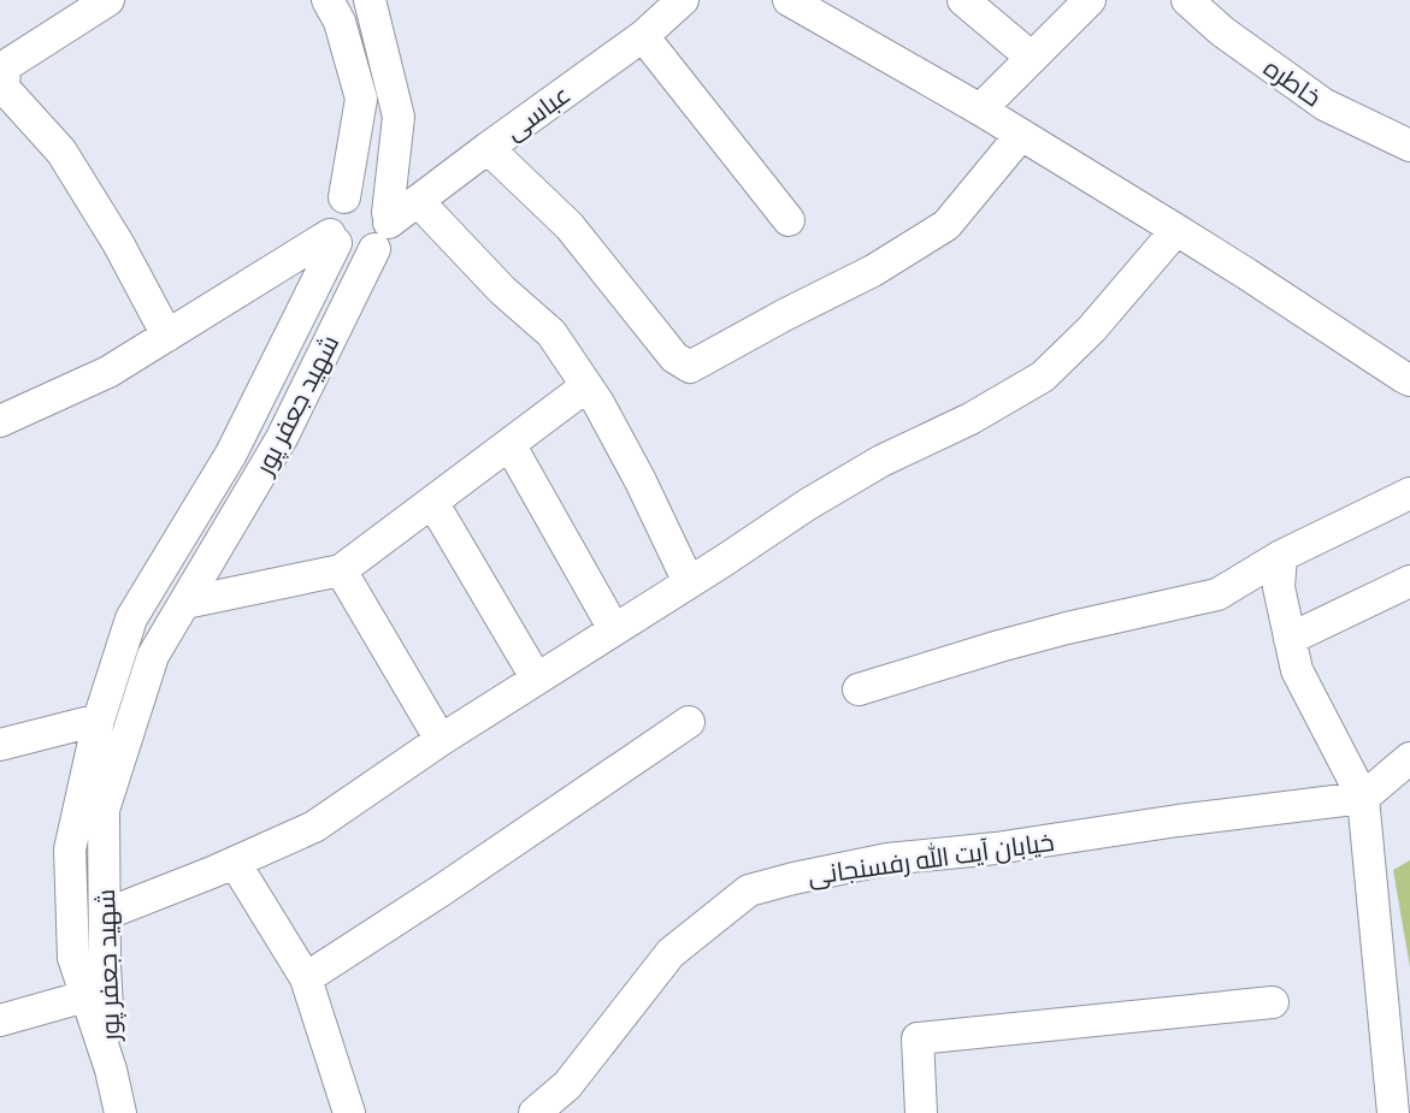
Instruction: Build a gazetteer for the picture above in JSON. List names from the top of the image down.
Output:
{
  "streets": {
    "street": [
      "خاطره",
      "عباسی",
      "شهید جعفر پور",
      "خیابان آیت الله رفسنجانی"
    ]
  },
  "crossings": [
    ["عباسی", "شهید جعفر پور"]
  ]
}
